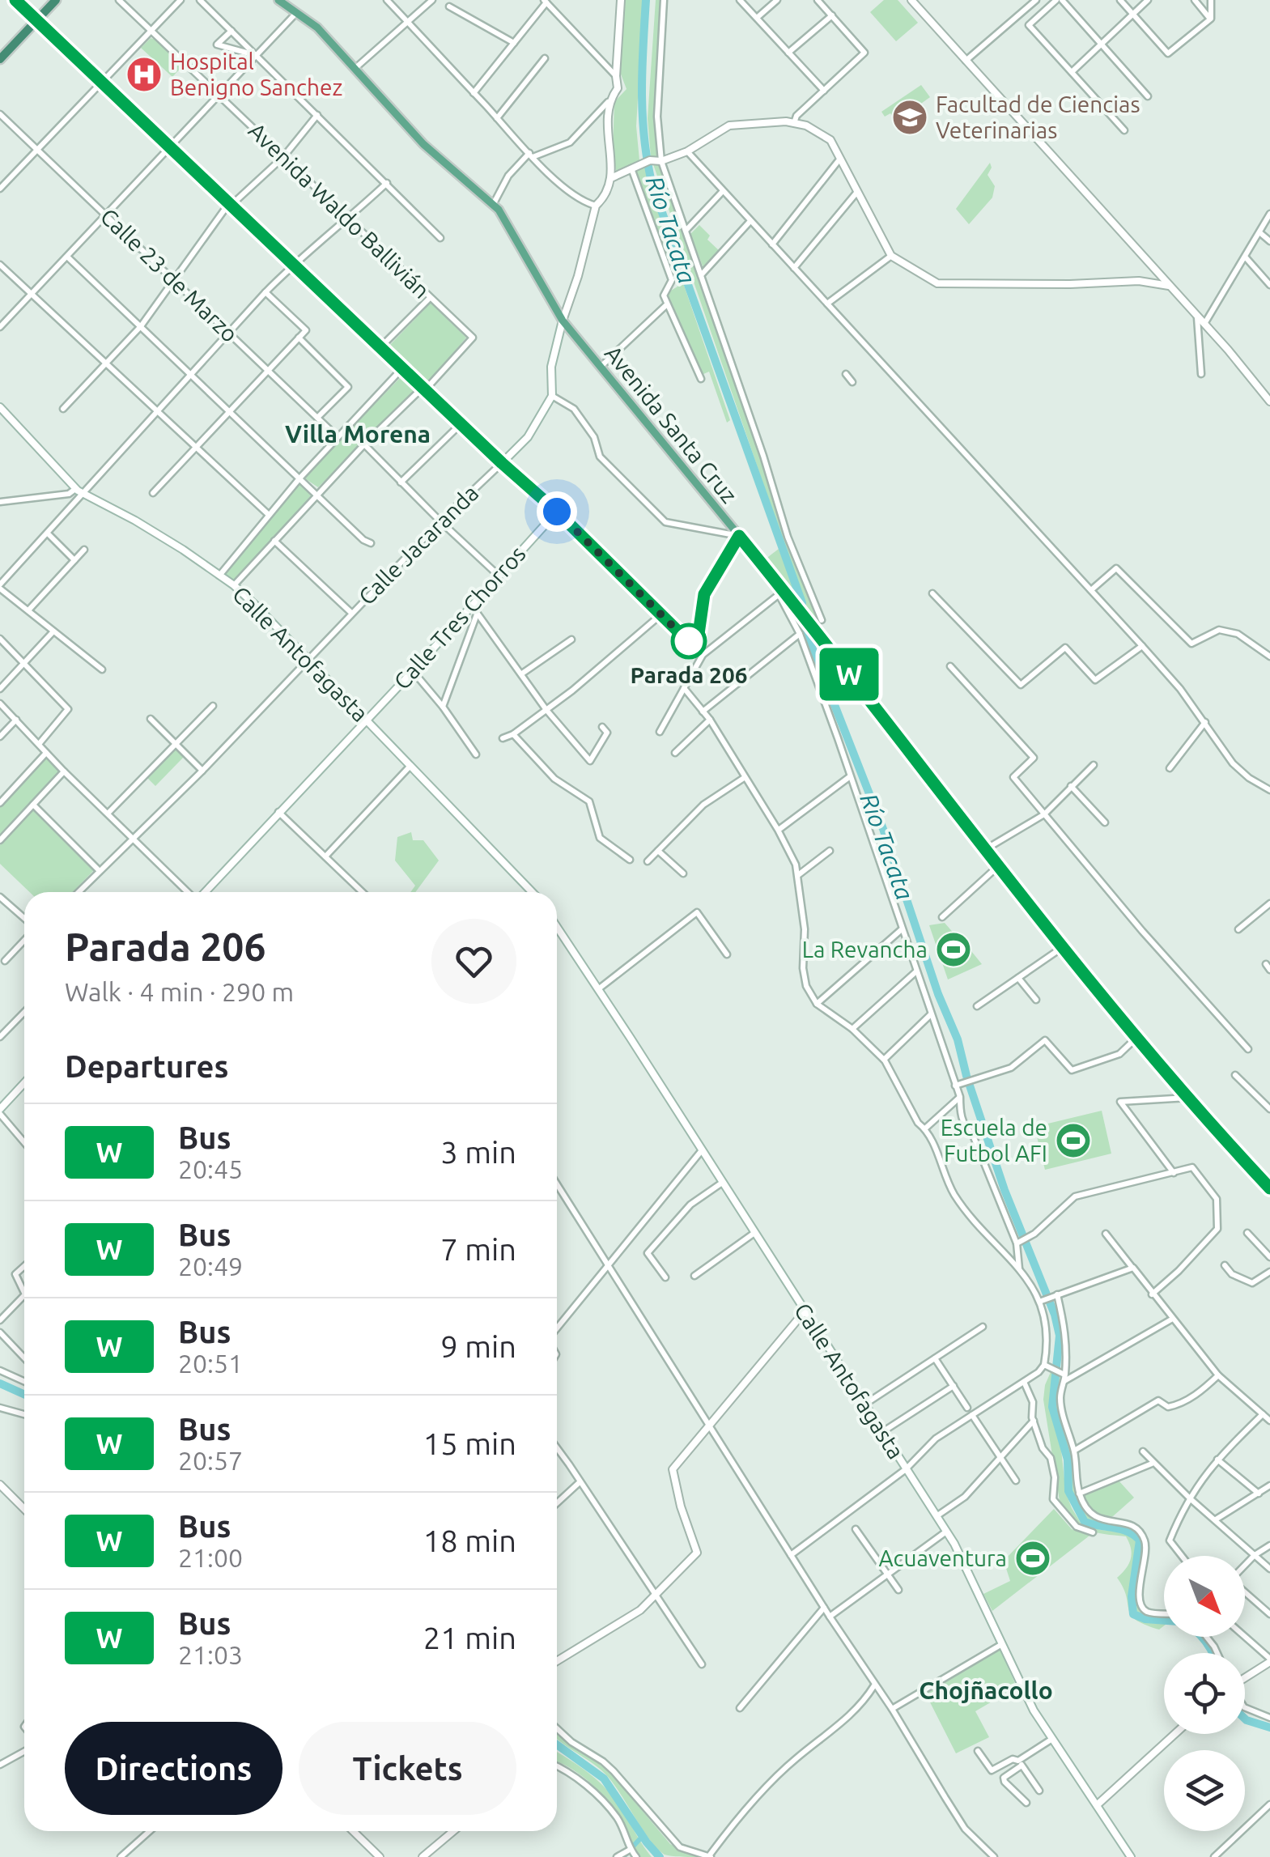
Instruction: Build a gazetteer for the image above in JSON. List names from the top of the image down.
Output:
{
  "streets": {
    "main road": [
      "Avenida Santa Cruz",
      "Calle Jacaranda",
      "Calle Tres Chorros",
      "Calle Antofagasta"
    ],
    "street": ["Avenida Waldo Ballivián", "Calle 23 de Marzo"]
  },
  "crossings": [
    ["Avenida Santa Cruz", "Calle Jacaranda"],
    ["Calle Jacaranda", "Calle Antofagasta"],
    ["Calle Tres Chorros", "Calle Antofagasta"]
  ],
  "districts": ["Villa Morena", "Chojñacollo"],
  "water": ["Río Tacata"],
  "places": {
    "hospital": ["Hospital Benigno Sanchez"],
    "school or university": ["Facultad de Ciencias Veterinarias"],
    "other": ["Parada 206"],
    "sports": ["La Revancha", "Escuela de Futbol AFI", "Acuaventura"]
  },
  "lines": ["bus line W"],
  "north": "bottom right",
  "page": {
    "on_map": "W",
    "heading": [
      ["Parada 206", "Walk · 4 min · 290 m"],
      "Departures"
    ],
    "list": [
      {
        "mark": "W",
        "name": "Bus",
        "note": "20:45",
        "value": "3 min"
      },
      {
        "mark": "W",
        "name": "Bus",
        "note": "20:49",
        "value": "7 min"
      },
      {
        "mark": "W",
        "name": "Bus",
        "note": "20:51",
        "value": "9 min"
      },
      {
        "mark": "W",
        "name": "Bus",
        "note": "20:57",
        "value": "15 min"
      },
      {
        "mark": "W",
        "name": "Bus",
        "note": "21:00",
        "value": "18 min"
      },
      {
        "mark": "W",
        "name": "Bus",
        "note": "21:03",
        "value": "21 min"
      }
    ],
    "buttons": ["Directions", "Tickets"]
  }
}
